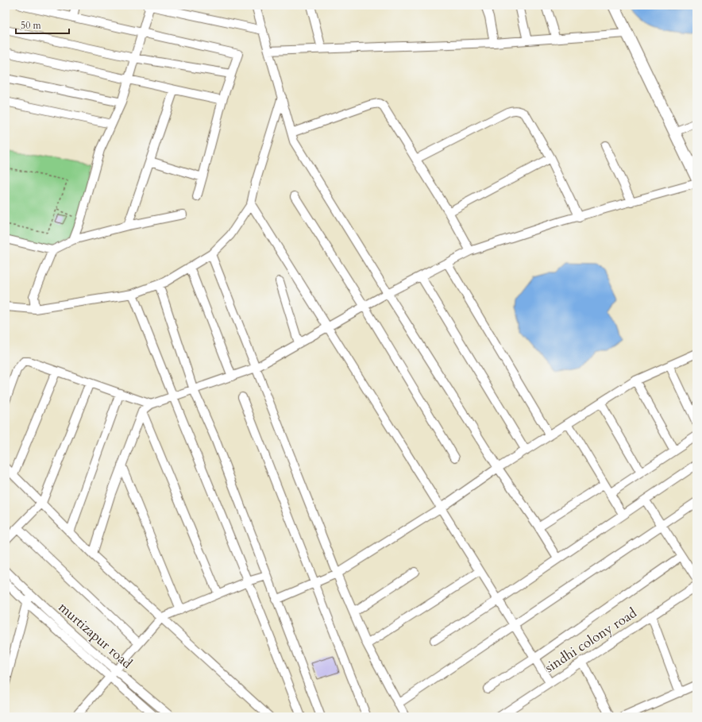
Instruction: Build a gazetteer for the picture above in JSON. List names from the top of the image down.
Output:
{
  "streets": {
    "street": ["murtizapur road", "sindhi colony road"]
  },
  "scale_bar": "50 m"
}
